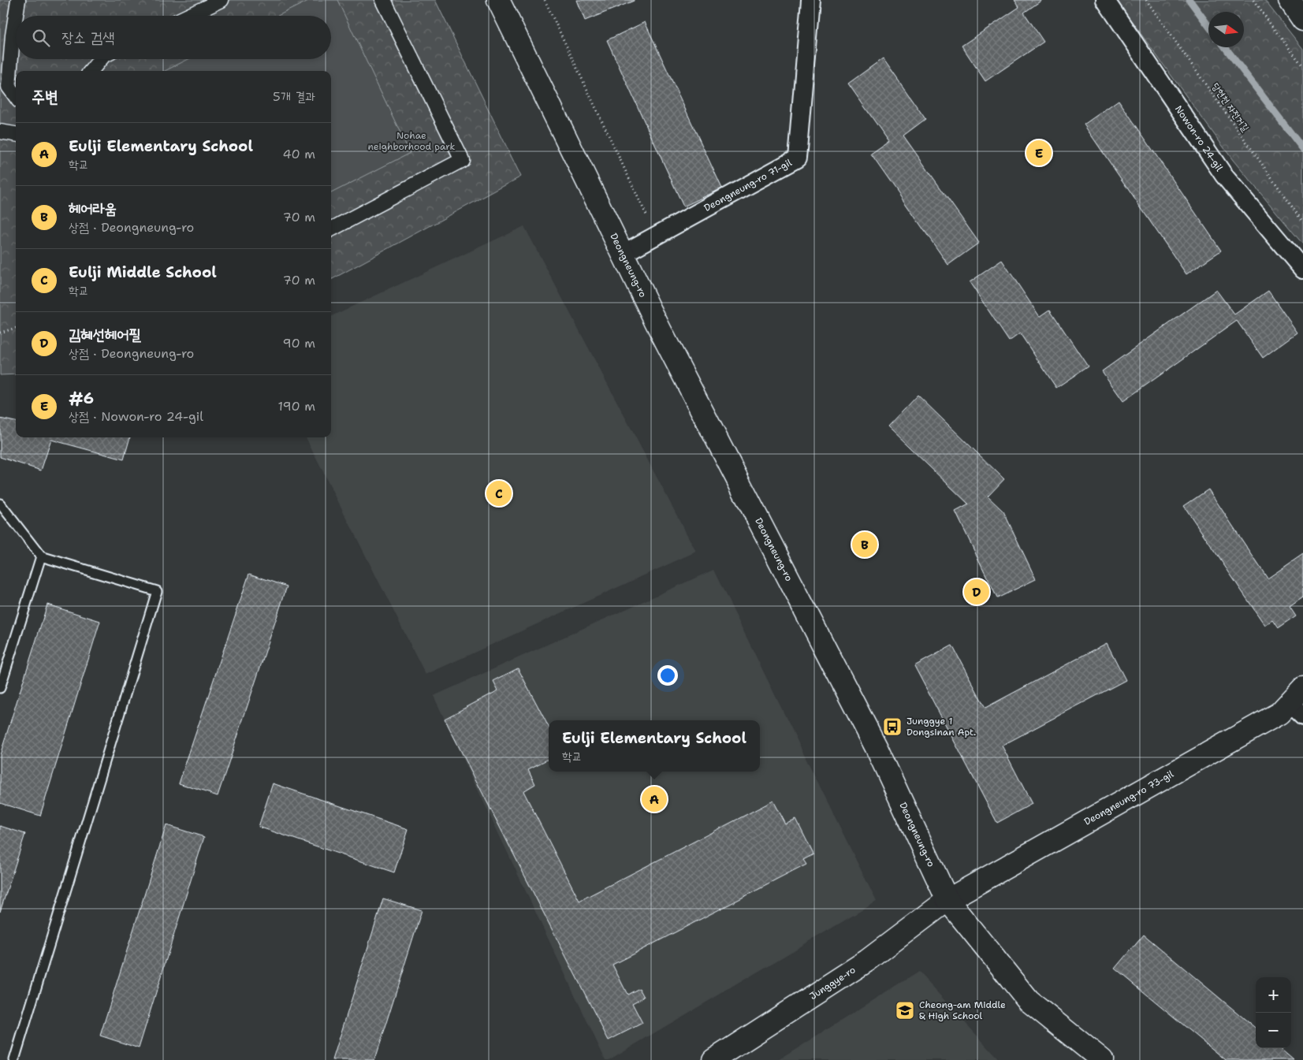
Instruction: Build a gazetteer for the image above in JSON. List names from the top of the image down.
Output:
{
  "streets": {
    "main road": ["Deongneung-ro", "Deongneung-ro 73-gil", "Junggye-ro"],
    "street": ["Nowon-ro 24-gil", "Deongneung-ro 71-gil"],
    "path": ["당현천 자전거길"]
  },
  "crossings": [
    ["Deongneung-ro 71-gil", "Deongneung-ro"],
    ["Deongneung-ro", "Deongneung-ro 73-gil"],
    ["Deongneung-ro", "Junggye-ro"],
    ["Deongneung-ro 73-gil", "Junggye-ro"]
  ],
  "parks": ["Nohae neighborhood park"],
  "places": {
    "bus stop": ["Junggye 1 Dongsinan Apt."],
    "school or university": ["Cheong-am Middle & High School"]
  },
  "north": "right",
  "page": {
    "search": "장소 검색",
    "heading": ["주변", "5개 결과"],
    "list": [
      {
        "mark": "A",
        "name": "Eulji Elementary School",
        "note": "학교",
        "value": "40 m"
      },
      {
        "mark": "B",
        "name": "헤어라움",
        "note": "상점 · Deongneung-ro",
        "value": "70 m"
      },
      {
        "mark": "C",
        "name": "Eulji Middle School",
        "note": "학교",
        "value": "70 m"
      },
      {
        "mark": "D",
        "name": "김혜선헤어필",
        "note": "상점 · Deongneung-ro",
        "value": "90 m"
      },
      {
        "mark": "E",
        "name": "#6",
        "note": "상점 · Nowon-ro 24-gil",
        "value": "190 m"
      }
    ],
    "pins": [
      "E",
      "C",
      "B",
      "D",
      "A"
    ],
    "popup": ["Eulji Elementary School", "학교"],
    "map_buttons": ["+", "−"]
  }
}
